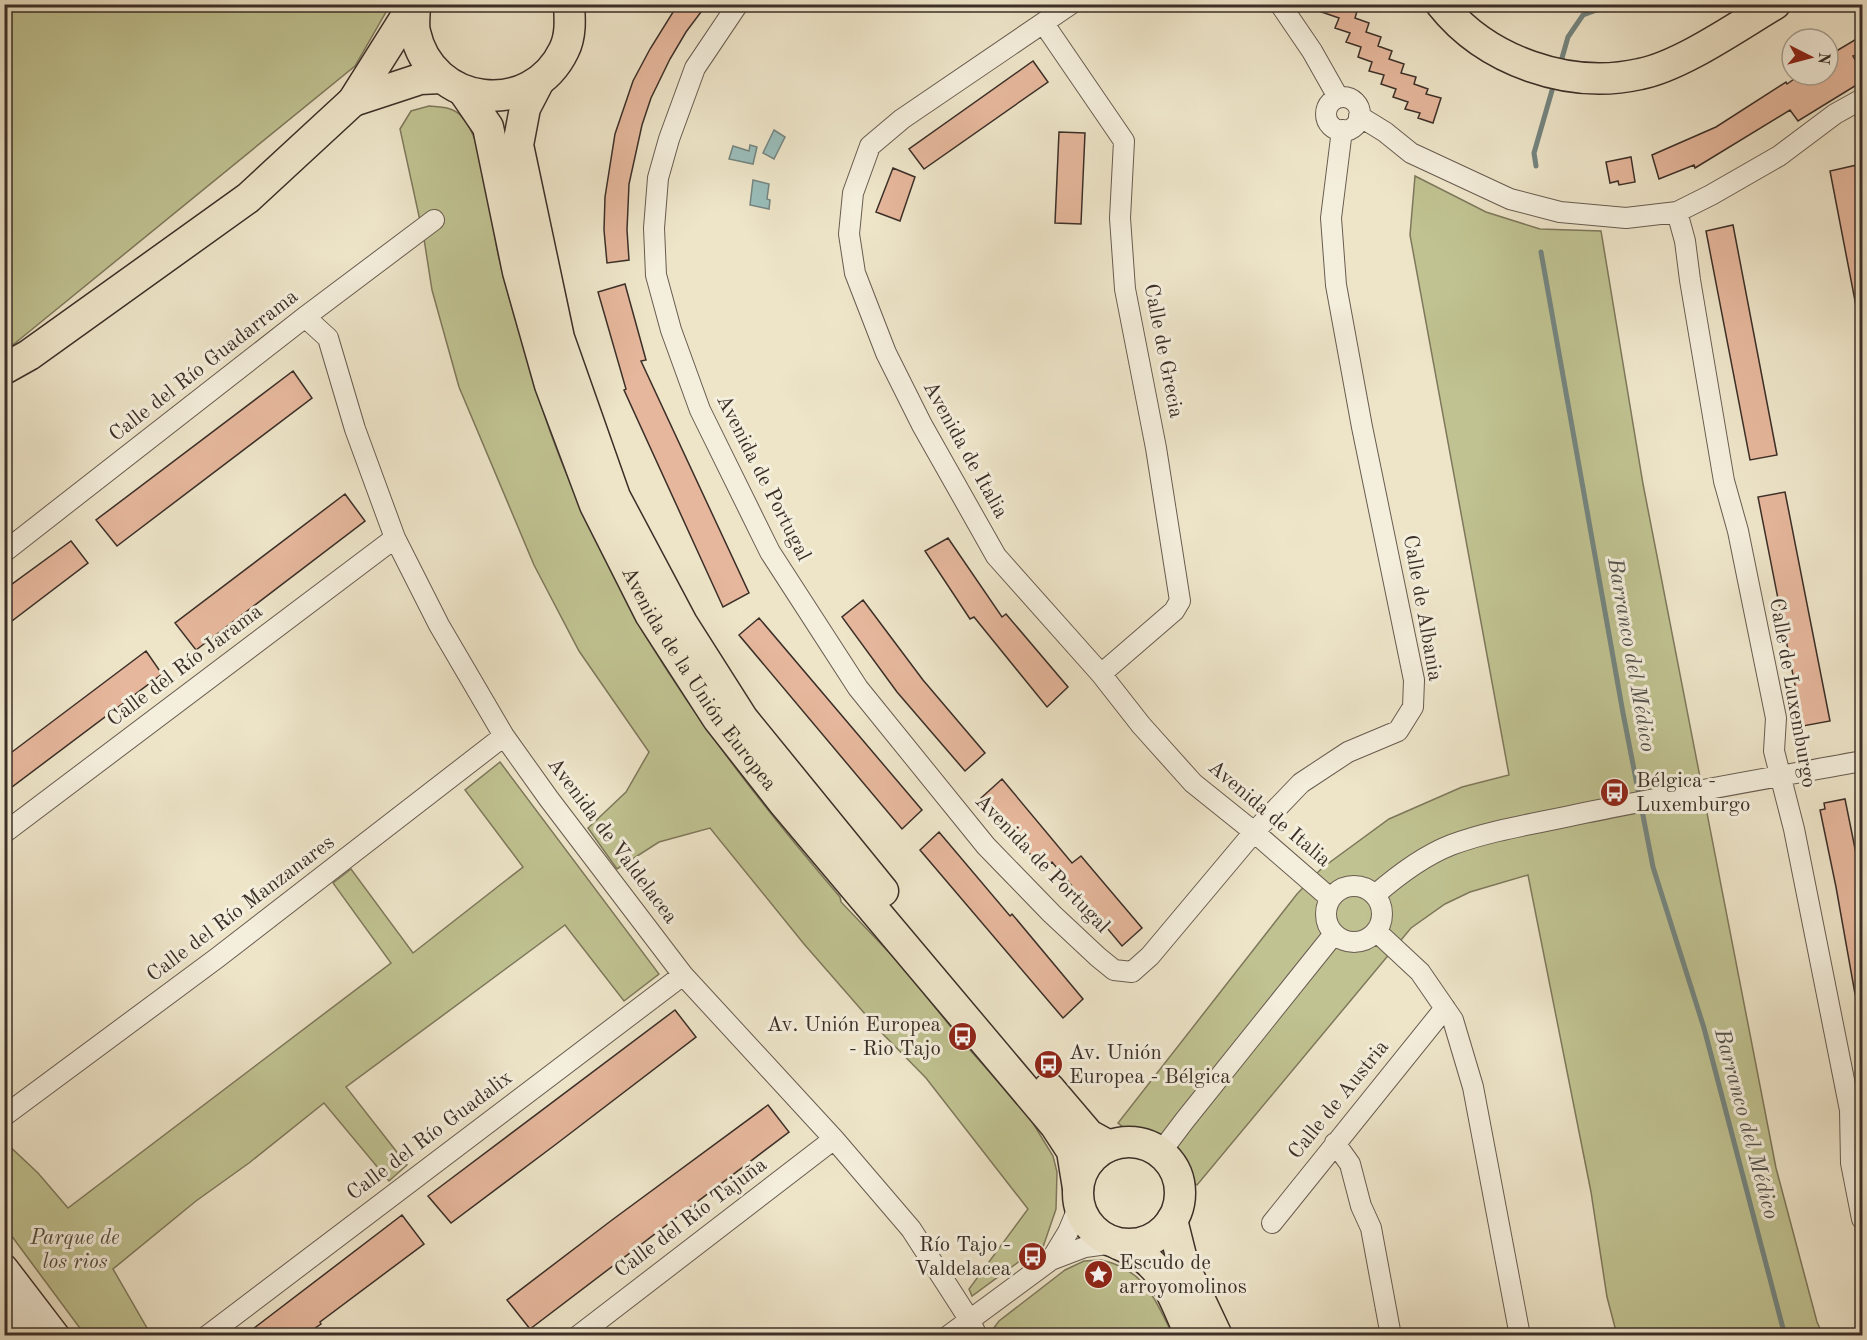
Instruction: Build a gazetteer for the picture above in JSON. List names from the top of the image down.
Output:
{
  "streets": {
    "main road": ["Avenida de la Unión Europea"],
    "street": [
      "Calle de Grecia",
      "Calle del Río Guadarrama",
      "Avenida de Italia",
      "Avenida de Portugal",
      "Calle de Albania",
      "Calle del Río Jarama",
      "Calle de Luxemburgo",
      "Avenida de Valdelacea",
      "Calle del Río Manzanares",
      "Calle de Austria",
      "Calle del Río Guadalix",
      "Calle del Río Tajuña"
    ]
  },
  "crossings": [
    ["Calle de Grecia", "Avenida de Italia"],
    ["Calle del Río Guadarrama", "Avenida de Valdelacea"],
    ["Avenida de Italia", "Calle de Albania"],
    ["Avenida de Portugal", "Calle de Albania"],
    ["Calle del Río Jarama", "Avenida de Valdelacea"],
    ["Avenida de Valdelacea", "Calle del Río Manzanares"],
    ["Avenida de Valdelacea", "Calle del Río Guadalix"],
    ["Avenida de Valdelacea", "Calle del Río Tajuña"]
  ],
  "water": ["Barranco del Médico"],
  "parks": ["Parque de los rios"],
  "places": {
    "bus stop": [
      "Bélgica - Luxemburgo",
      "Av. Unión Europea - Rio Tajo",
      "Av. Unión Europea - Bélgica",
      "Río Tajo - Valdelacea"
    ],
    "place": ["Escudo de arroyomolinos"]
  },
  "north": "right"
}
